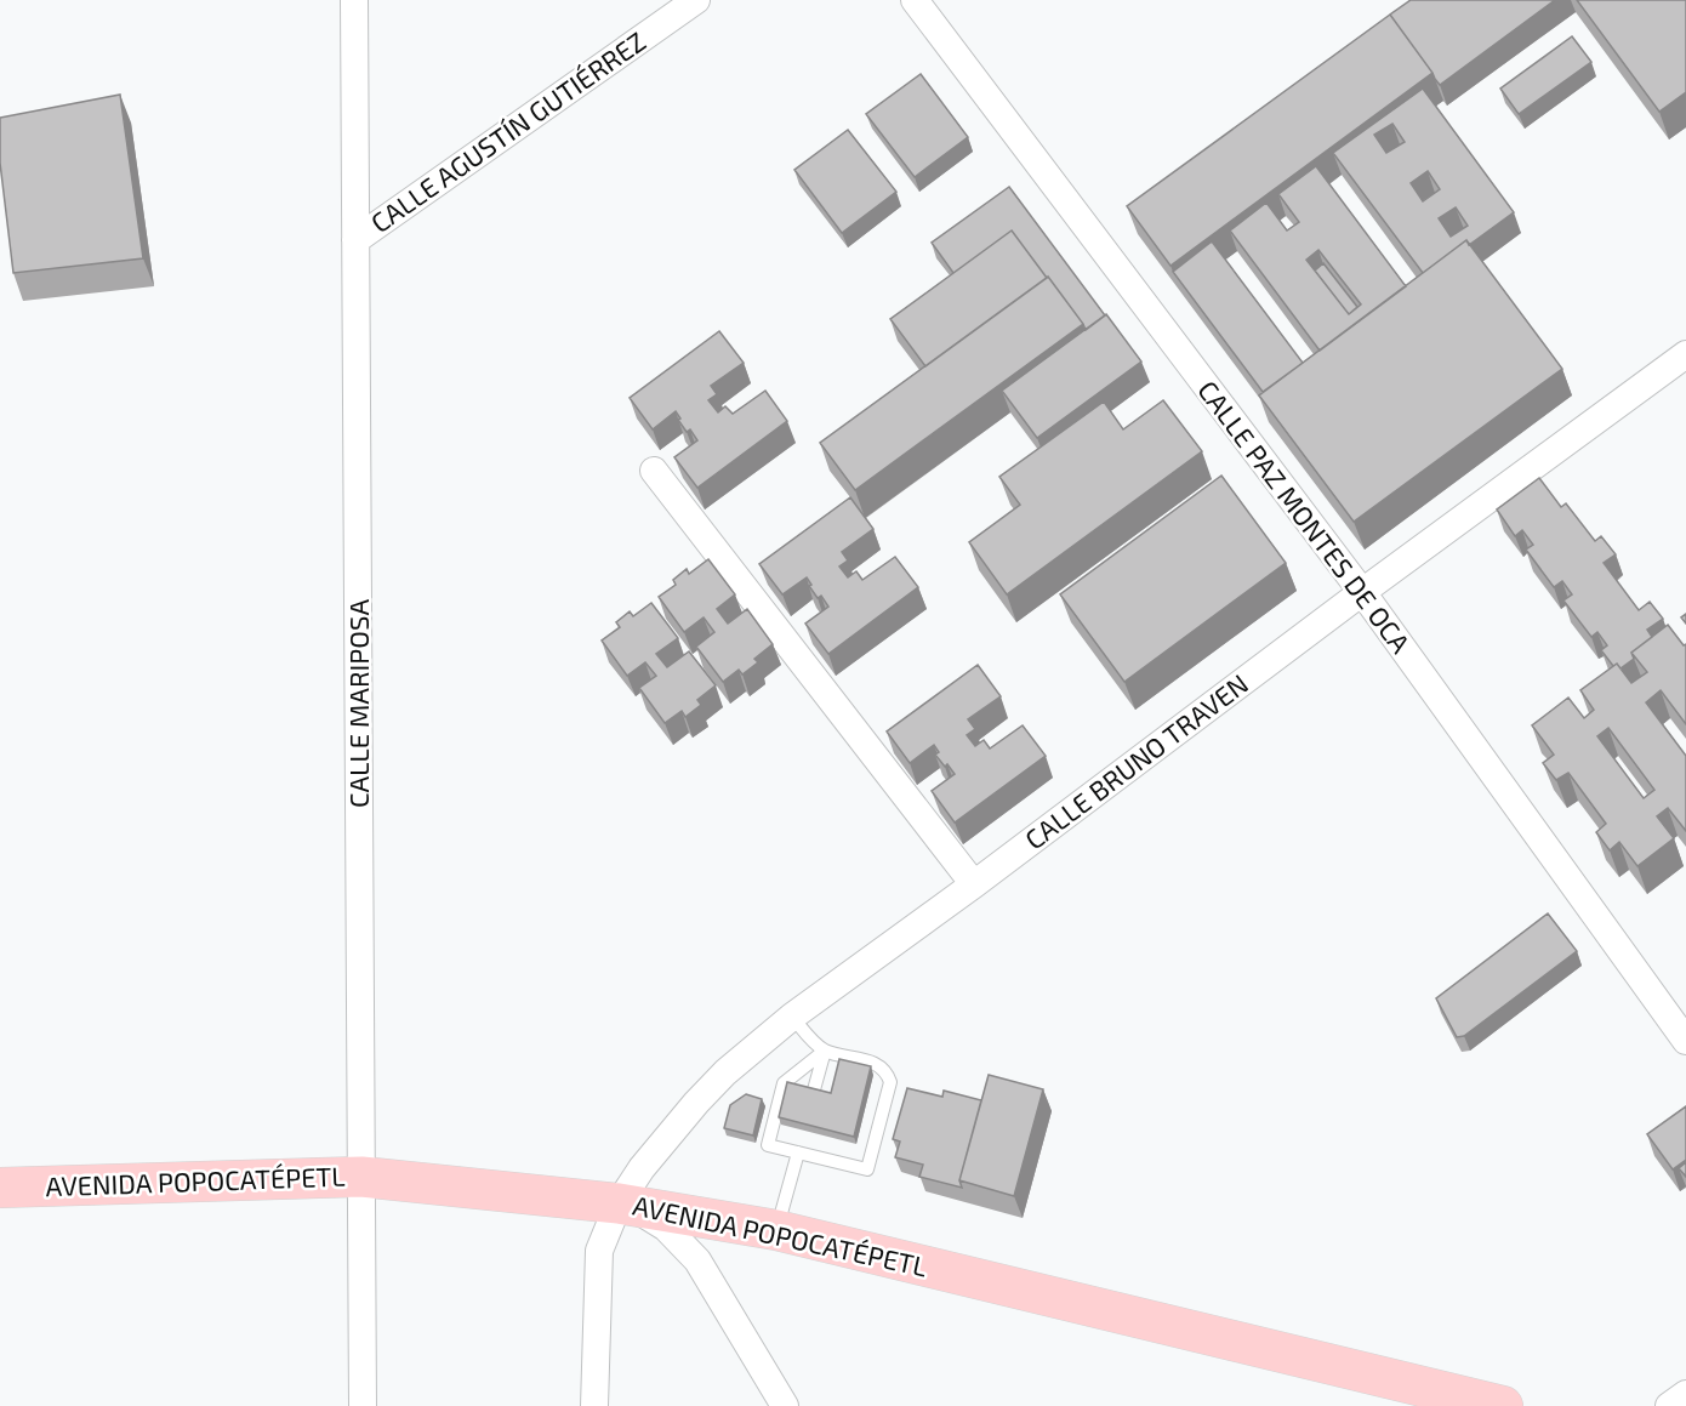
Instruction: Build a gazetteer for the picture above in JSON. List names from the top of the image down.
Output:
{
  "streets": {
    "main road": ["AVENIDA POPOCATÉPETL"],
    "street": [
      "CALLE AGUSTÍN GUTIÉRREZ",
      "CALLE PAZ MONTES DE OCA",
      "CALLE MARIPOSA",
      "CALLE BRUNO TRAVEN"
    ]
  },
  "crossings": [
    ["CALLE AGUSTÍN GUTIÉRREZ", "CALLE MARIPOSA"],
    ["CALLE PAZ MONTES DE OCA", "CALLE BRUNO TRAVEN"],
    ["CALLE MARIPOSA", "AVENIDA POPOCATÉPETL"],
    ["CALLE BRUNO TRAVEN", "AVENIDA POPOCATÉPETL"]
  ]
}
